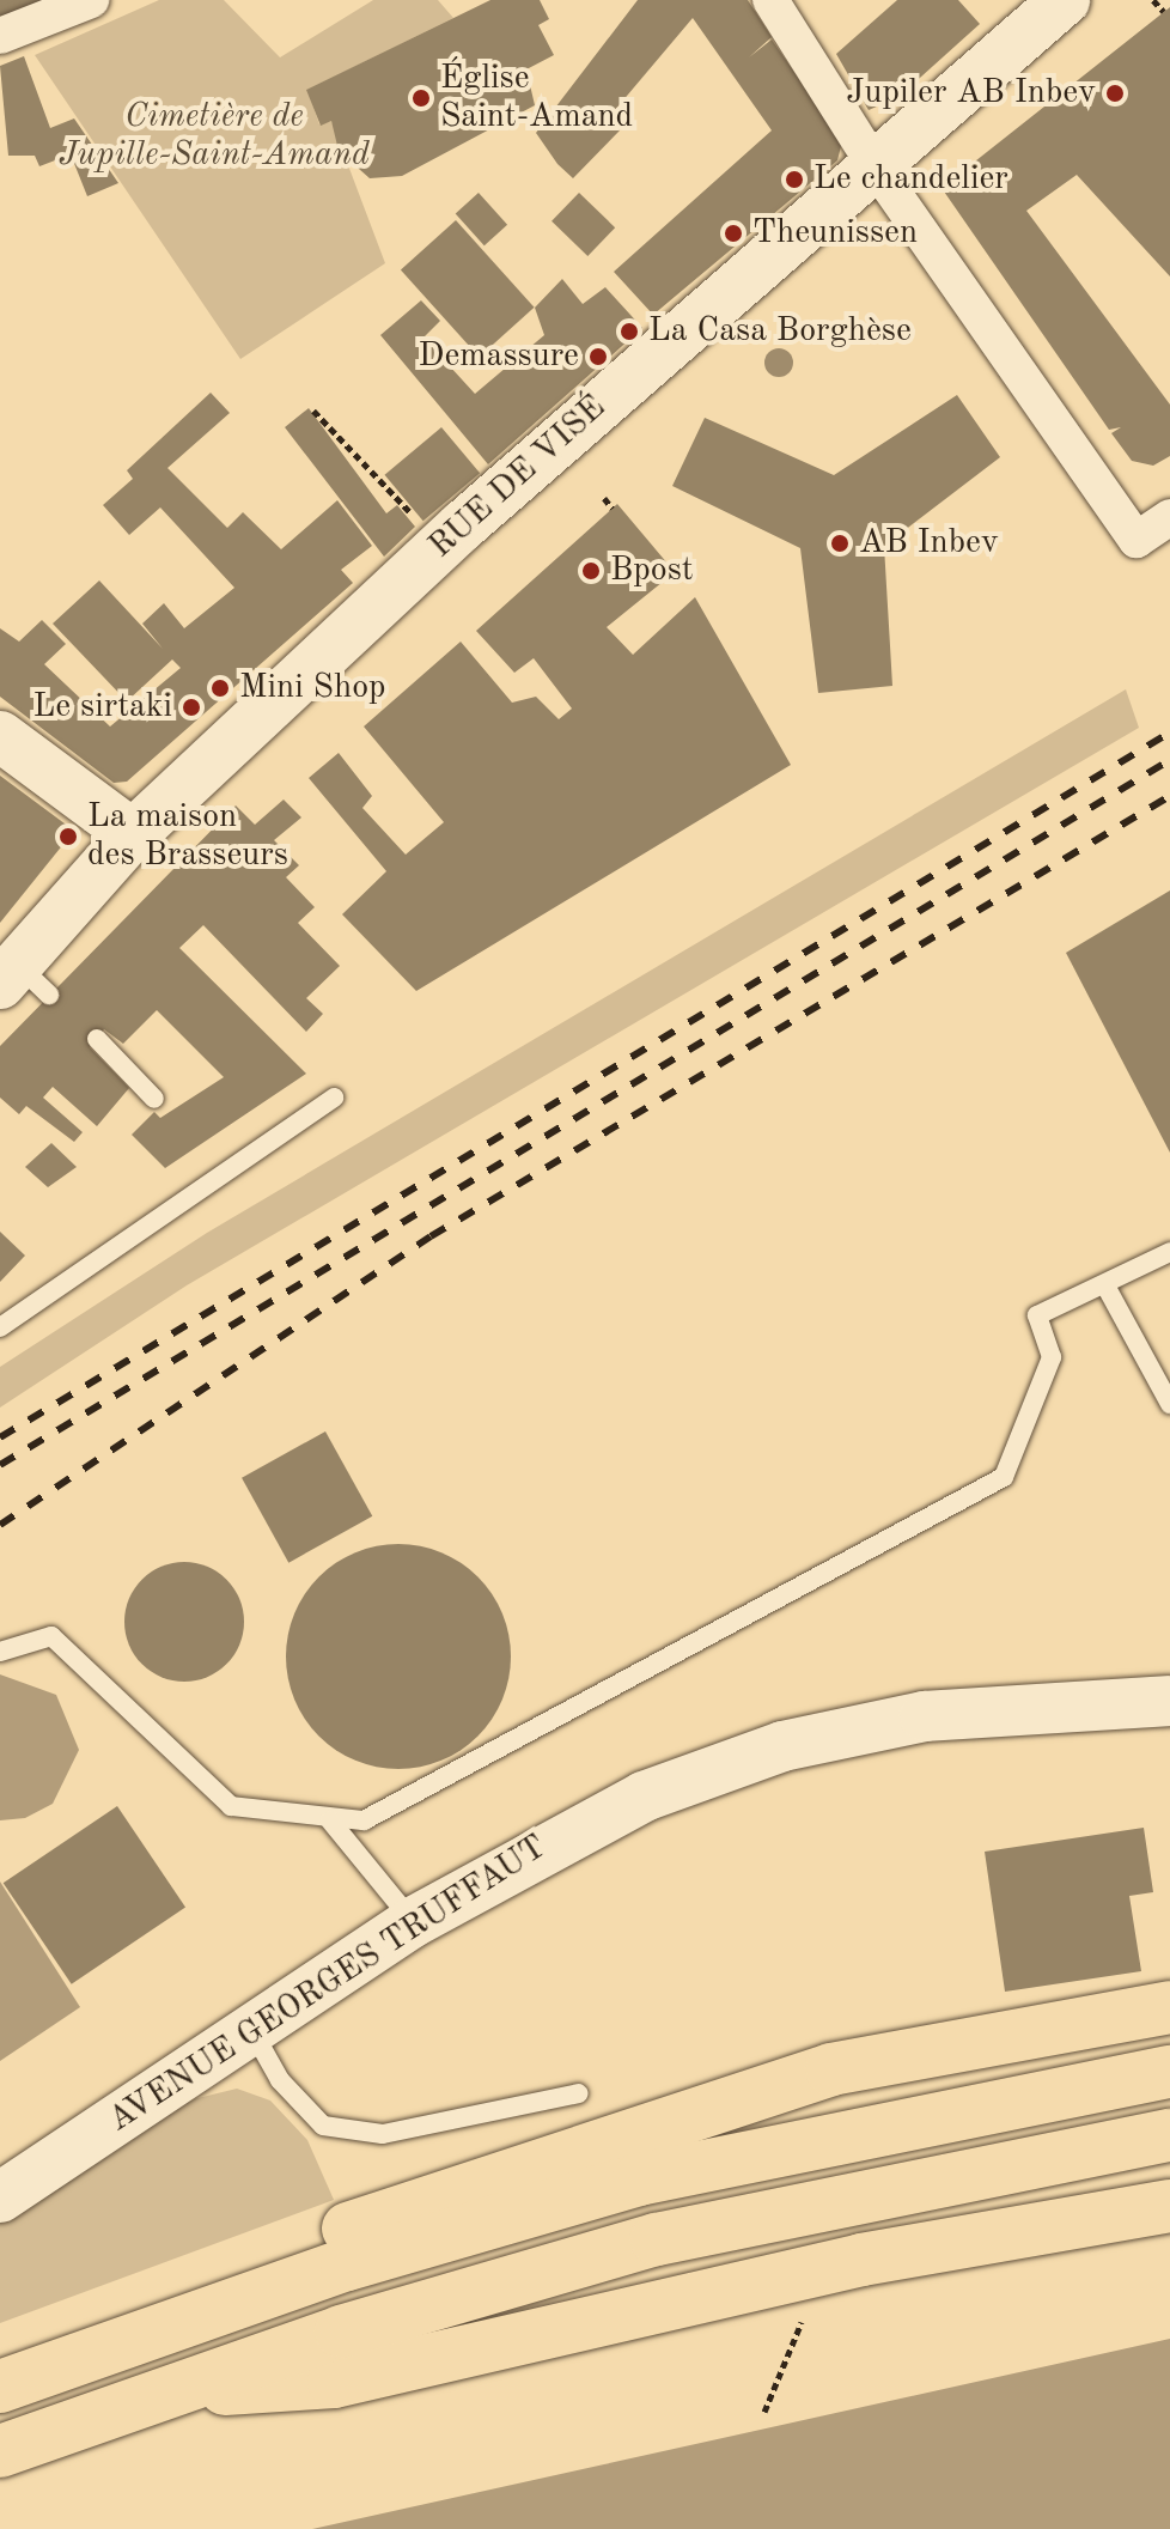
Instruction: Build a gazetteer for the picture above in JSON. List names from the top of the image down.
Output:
{
  "streets": {
    "street": ["RUE DE VISÉ", "AVENUE GEORGES TRUFFAUT"]
  },
  "parks": ["Cimetière de Jupille-Saint-Amand"],
  "places": [
    "Jupiler AB Inbev",
    "Église Saint-Amand",
    "Le chandelier",
    "Theunissen",
    "La Casa Borghèse",
    "Demassure",
    "AB Inbev",
    "Bpost",
    "Mini Shop",
    "Le sirtaki",
    "La maison des Brasseurs"
  ]
}
